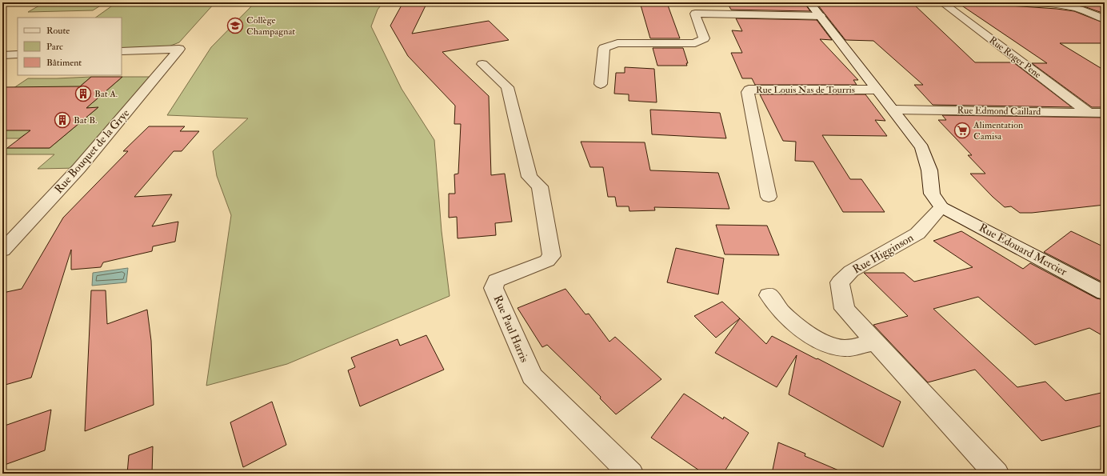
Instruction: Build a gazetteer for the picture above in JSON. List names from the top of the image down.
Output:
{
  "streets": {
    "street": [
      "Rue Roger Pene",
      "Rue Louis Nas de Tourris",
      "Rue Edmond Caillard",
      "Rue Bouquet de la Grye",
      "Rue Edouard Mercier",
      "Rue Higginson",
      "Rue Paul Harris"
    ]
  },
  "crossings": [
    ["Rue Roger Pene", "Rue Edmond Caillard"],
    ["Rue Edouard Mercier", "Rue Higginson"]
  ],
  "places": {
    "school or university": ["Collège Champagnat"],
    "building": ["Bat A.", "Bat B."],
    "supermarket": ["Alimentation Camisa"]
  },
  "legend": ["Route", "Parc", "Bâtiment"]
}
